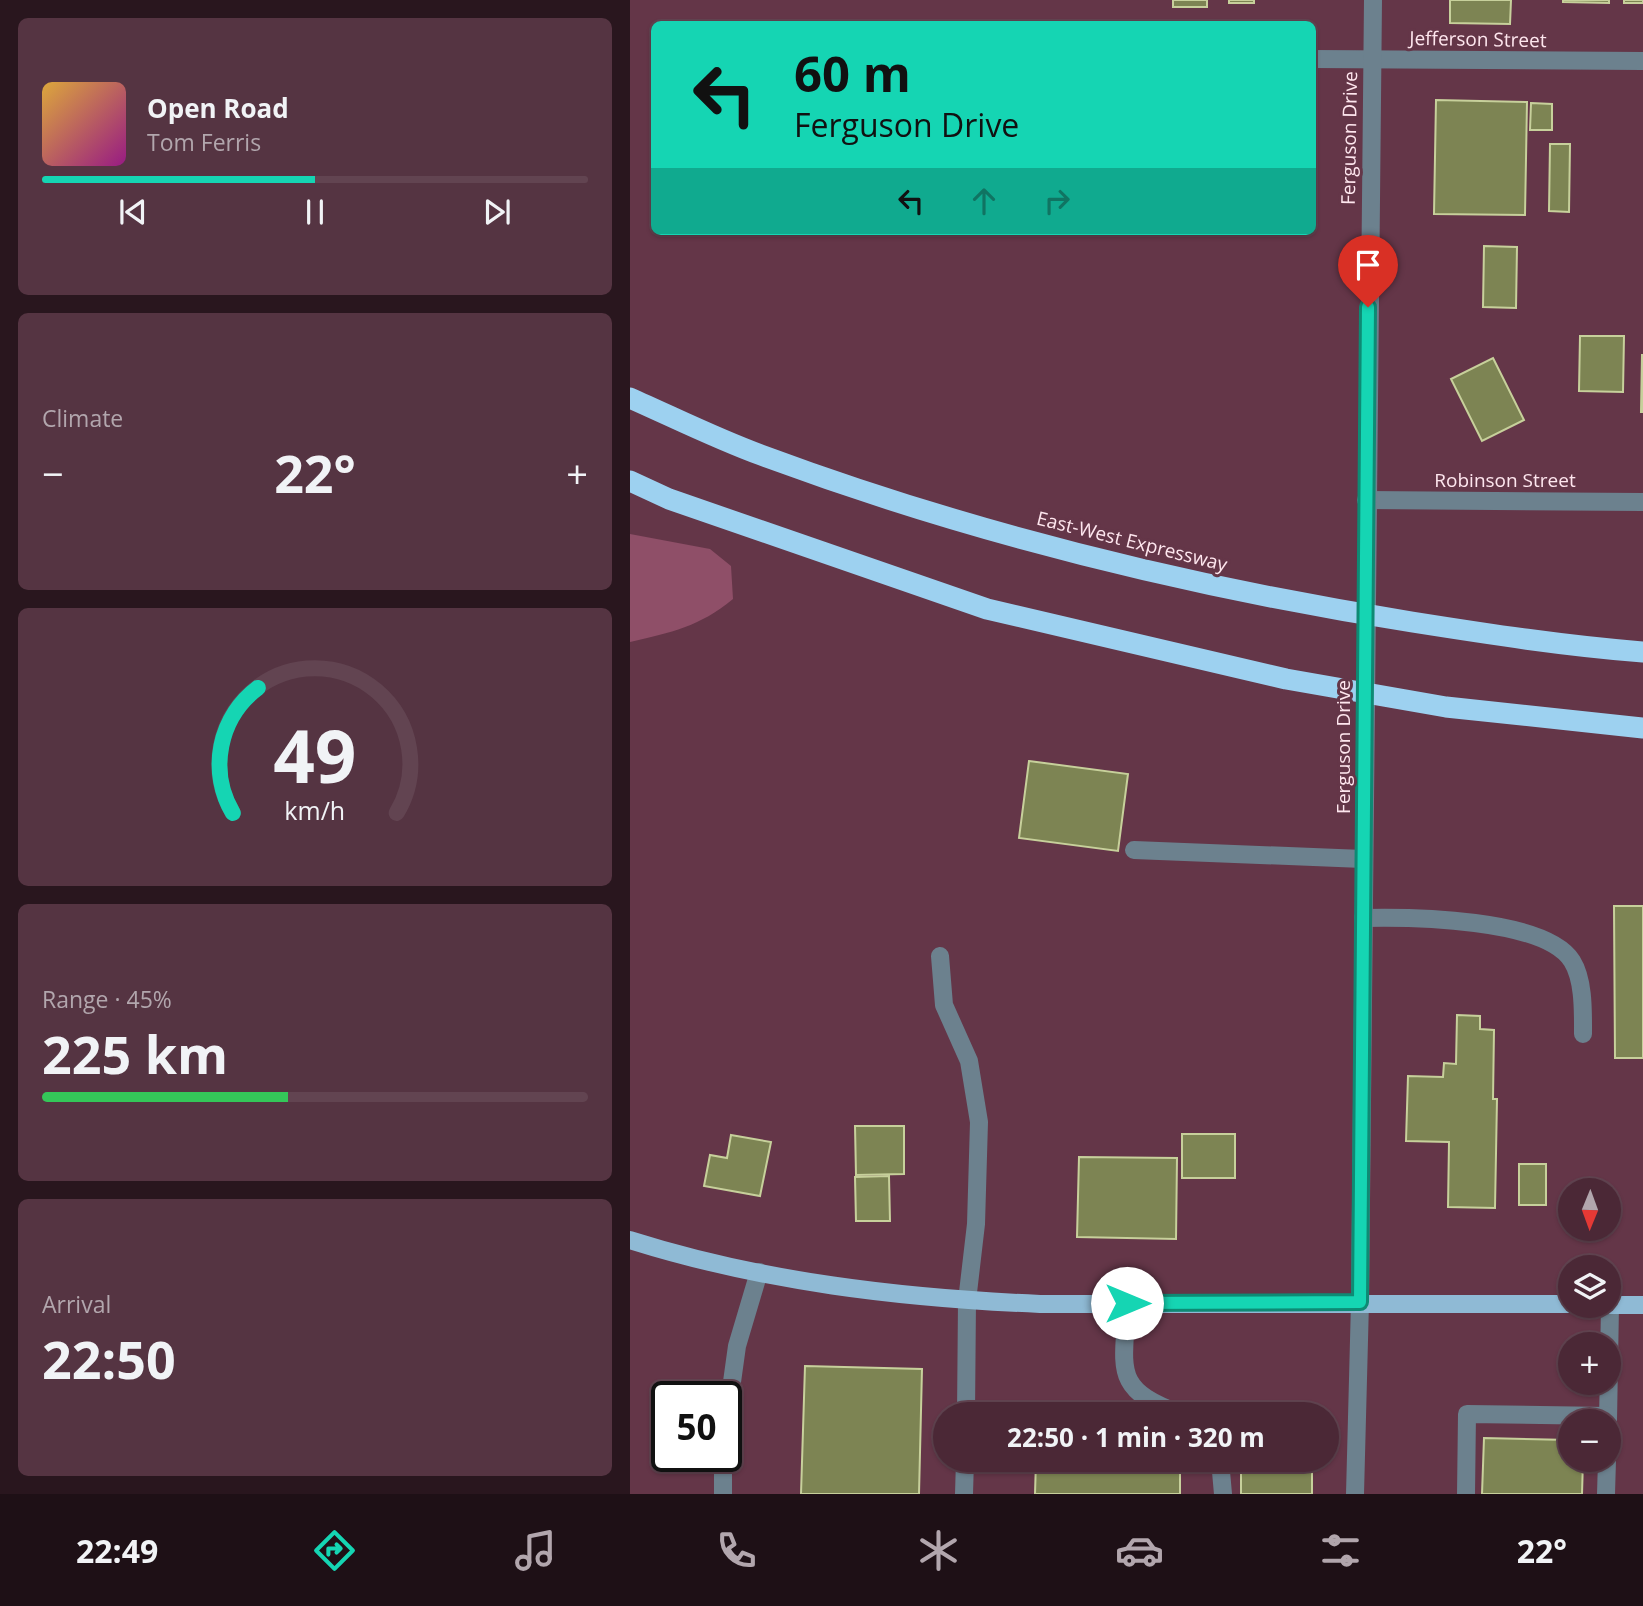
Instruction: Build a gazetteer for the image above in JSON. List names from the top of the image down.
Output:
{
  "streets": {
    "highway": ["East-West Expressway"],
    "street": ["Jefferson Street", "Ferguson Drive", "Robinson Street"]
  },
  "crossings": [
    ["Jefferson Street", "Ferguson Drive"],
    ["Ferguson Drive", "Robinson Street"]
  ],
  "north": "bottom",
  "page": {
    "turn": ["60 m", "Ferguson Drive"],
    "song": ["Open Road", "Tom Ferris"],
    "tile": [
      "Climate",
      ["Range · 45%", "225 km"],
      ["Arrival", "22:50"]
    ],
    "heat": ["−", "22°", "+"],
    "map_buttons": ["+", "−"],
    "limit": "50",
    "trip": "22:50 · 1 min · 320 m",
    "tabs": ["22:49", "22°"],
    "gauge": ["49", "km/h"]
  }
}
